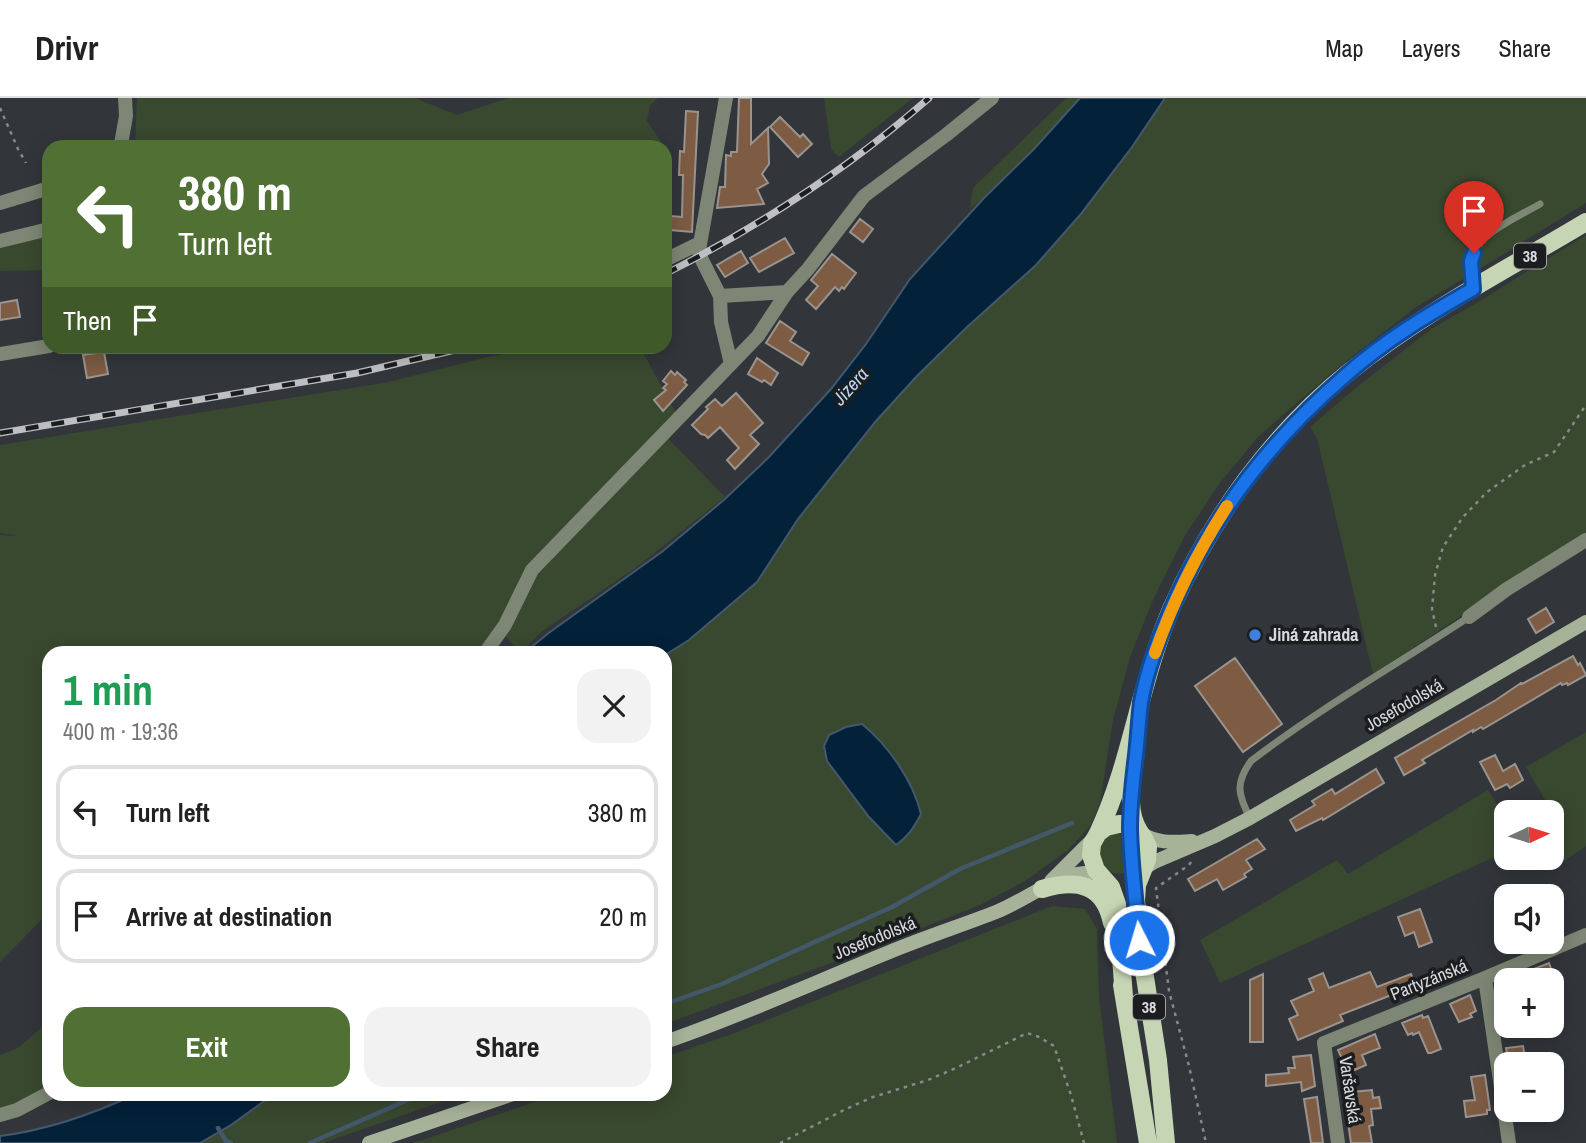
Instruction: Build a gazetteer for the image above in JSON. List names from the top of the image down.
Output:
{
  "streets": {
    "main road": ["38", "Josefodolská"],
    "street": ["Partyzánská", "Varšavská"]
  },
  "crossings": [
    ["38", "Josefodolská"],
    ["Partyzánská", "Varšavská"]
  ],
  "water": ["Jizera"],
  "places": ["Jiná zahrada"],
  "north": "right",
  "page": {
    "header": "Drivr",
    "nav": ["Map", "Layers", "Share"],
    "turn": ["380 m", "Turn left"],
    "then": "Then",
    "heading": ["1 min", "400 m · 19:36"],
    "list": [
      {
        "name": "Turn left",
        "value": "380 m"
      },
      {
        "name": "Arrive at destination",
        "value": "20 m"
      }
    ],
    "map_buttons": ["+", "−"],
    "buttons": ["Exit", "Share"]
  }
}
